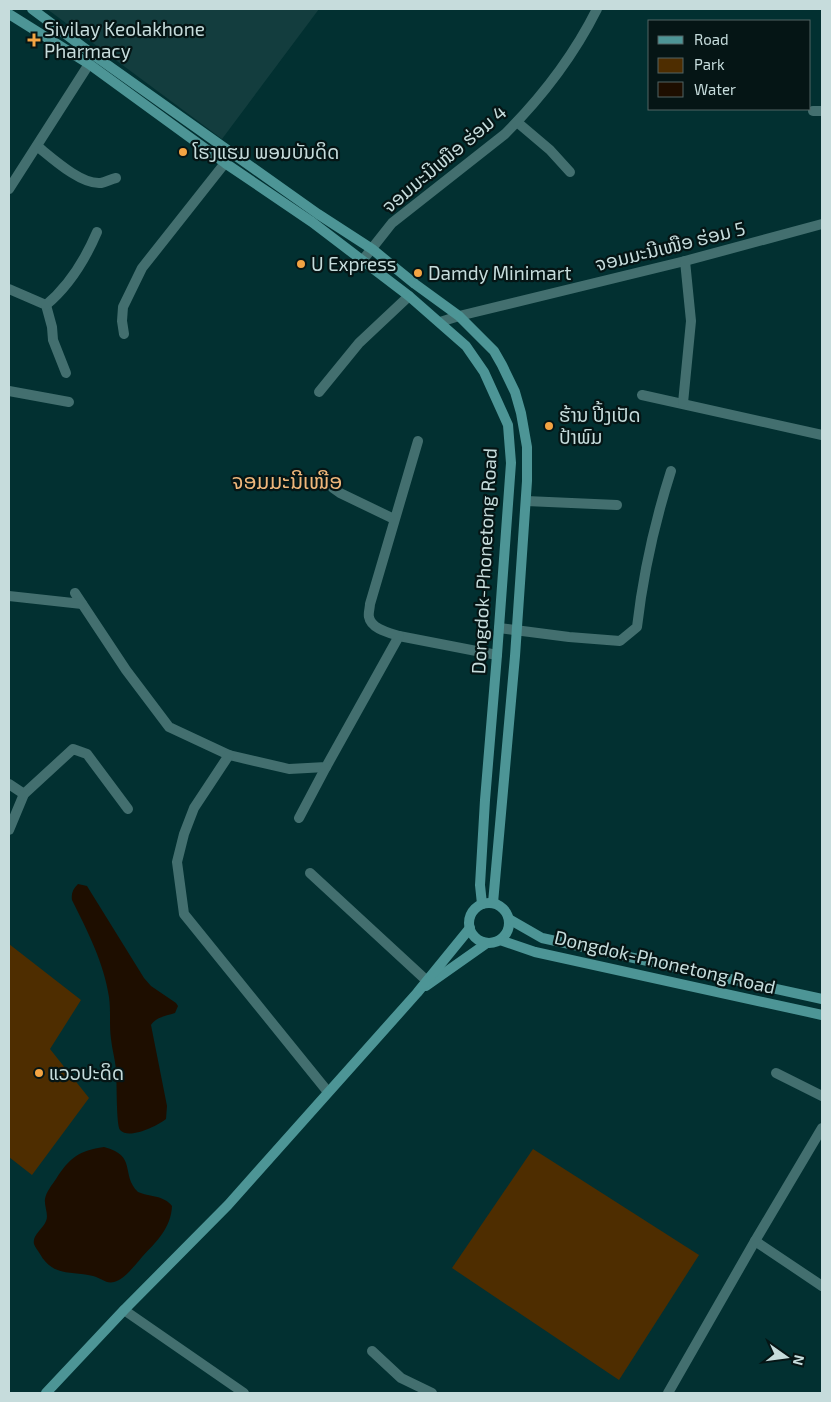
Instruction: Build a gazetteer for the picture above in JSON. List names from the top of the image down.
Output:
{
  "streets": {
    "main road": ["Dongdok-Phonetong Road"],
    "street": ["ຈອມມະນີເໜືອ ຮ່ອມ 4", "ຈອມມະນີເໜືອ ຮ່ອມ 5"]
  },
  "crossings": [
    ["ຈອມມະນີເໜືອ ຮ່ອມ 4", "Dongdok-Phonetong Road"],
    ["ຈອມມະນີເໜືອ ຮ່ອມ 5", "Dongdok-Phonetong Road"]
  ],
  "districts": ["ຈອມມະນີເໜືອ"],
  "places": {
    "health": ["Sivilay Keolakhone Pharmacy"],
    "other": [
      "ໂຮງແຮມ ພອນບັນດິດ",
      "U Express",
      "Damdy Minimart",
      "ຮ້ານ ປີ້ງເປັດ ປ້າພົມ",
      "ແວວປະດິດ"
    ]
  },
  "legend": ["Road", "Park", "Water"],
  "north": "right"
}
